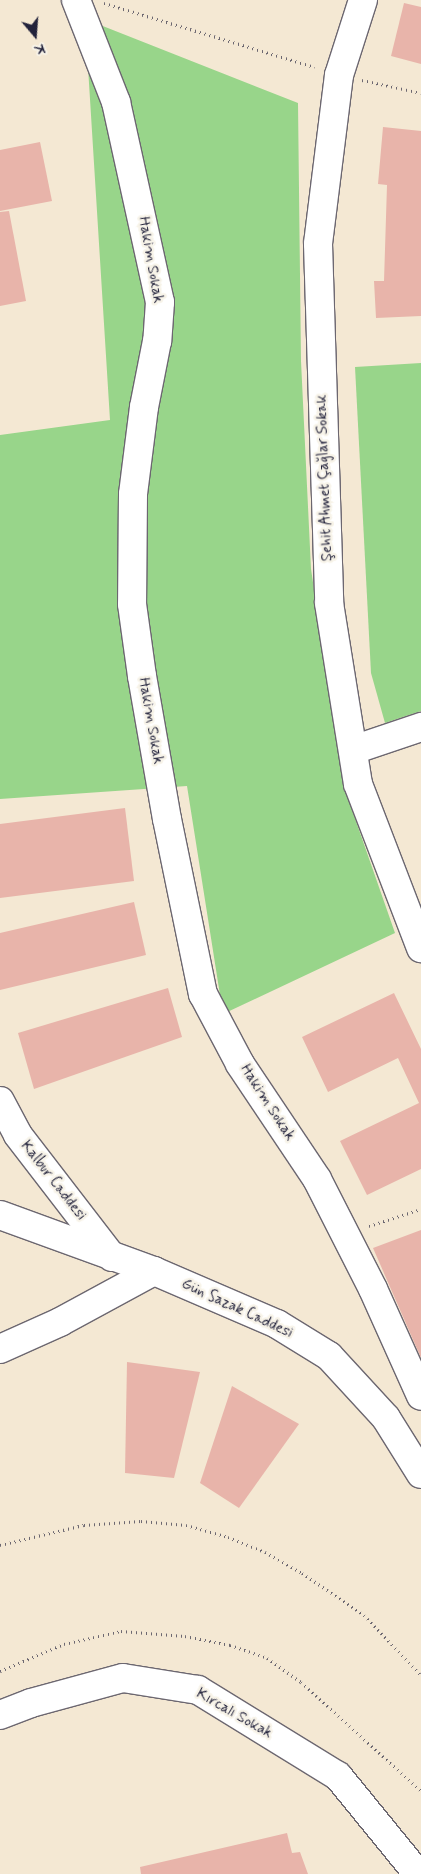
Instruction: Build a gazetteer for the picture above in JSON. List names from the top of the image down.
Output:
{
  "streets": {
    "street": [
      "Hakim Sokak",
      "Şehit Ahmet Çağlar Sokak",
      "Kalbur Caddesi",
      "Gün Sazak Caddesi",
      "Kırcalı Sokak"
    ]
  },
  "crossings": [
    ["Kalbur Caddesi", "Gün Sazak Caddesi"]
  ],
  "north": "bottom"
}
